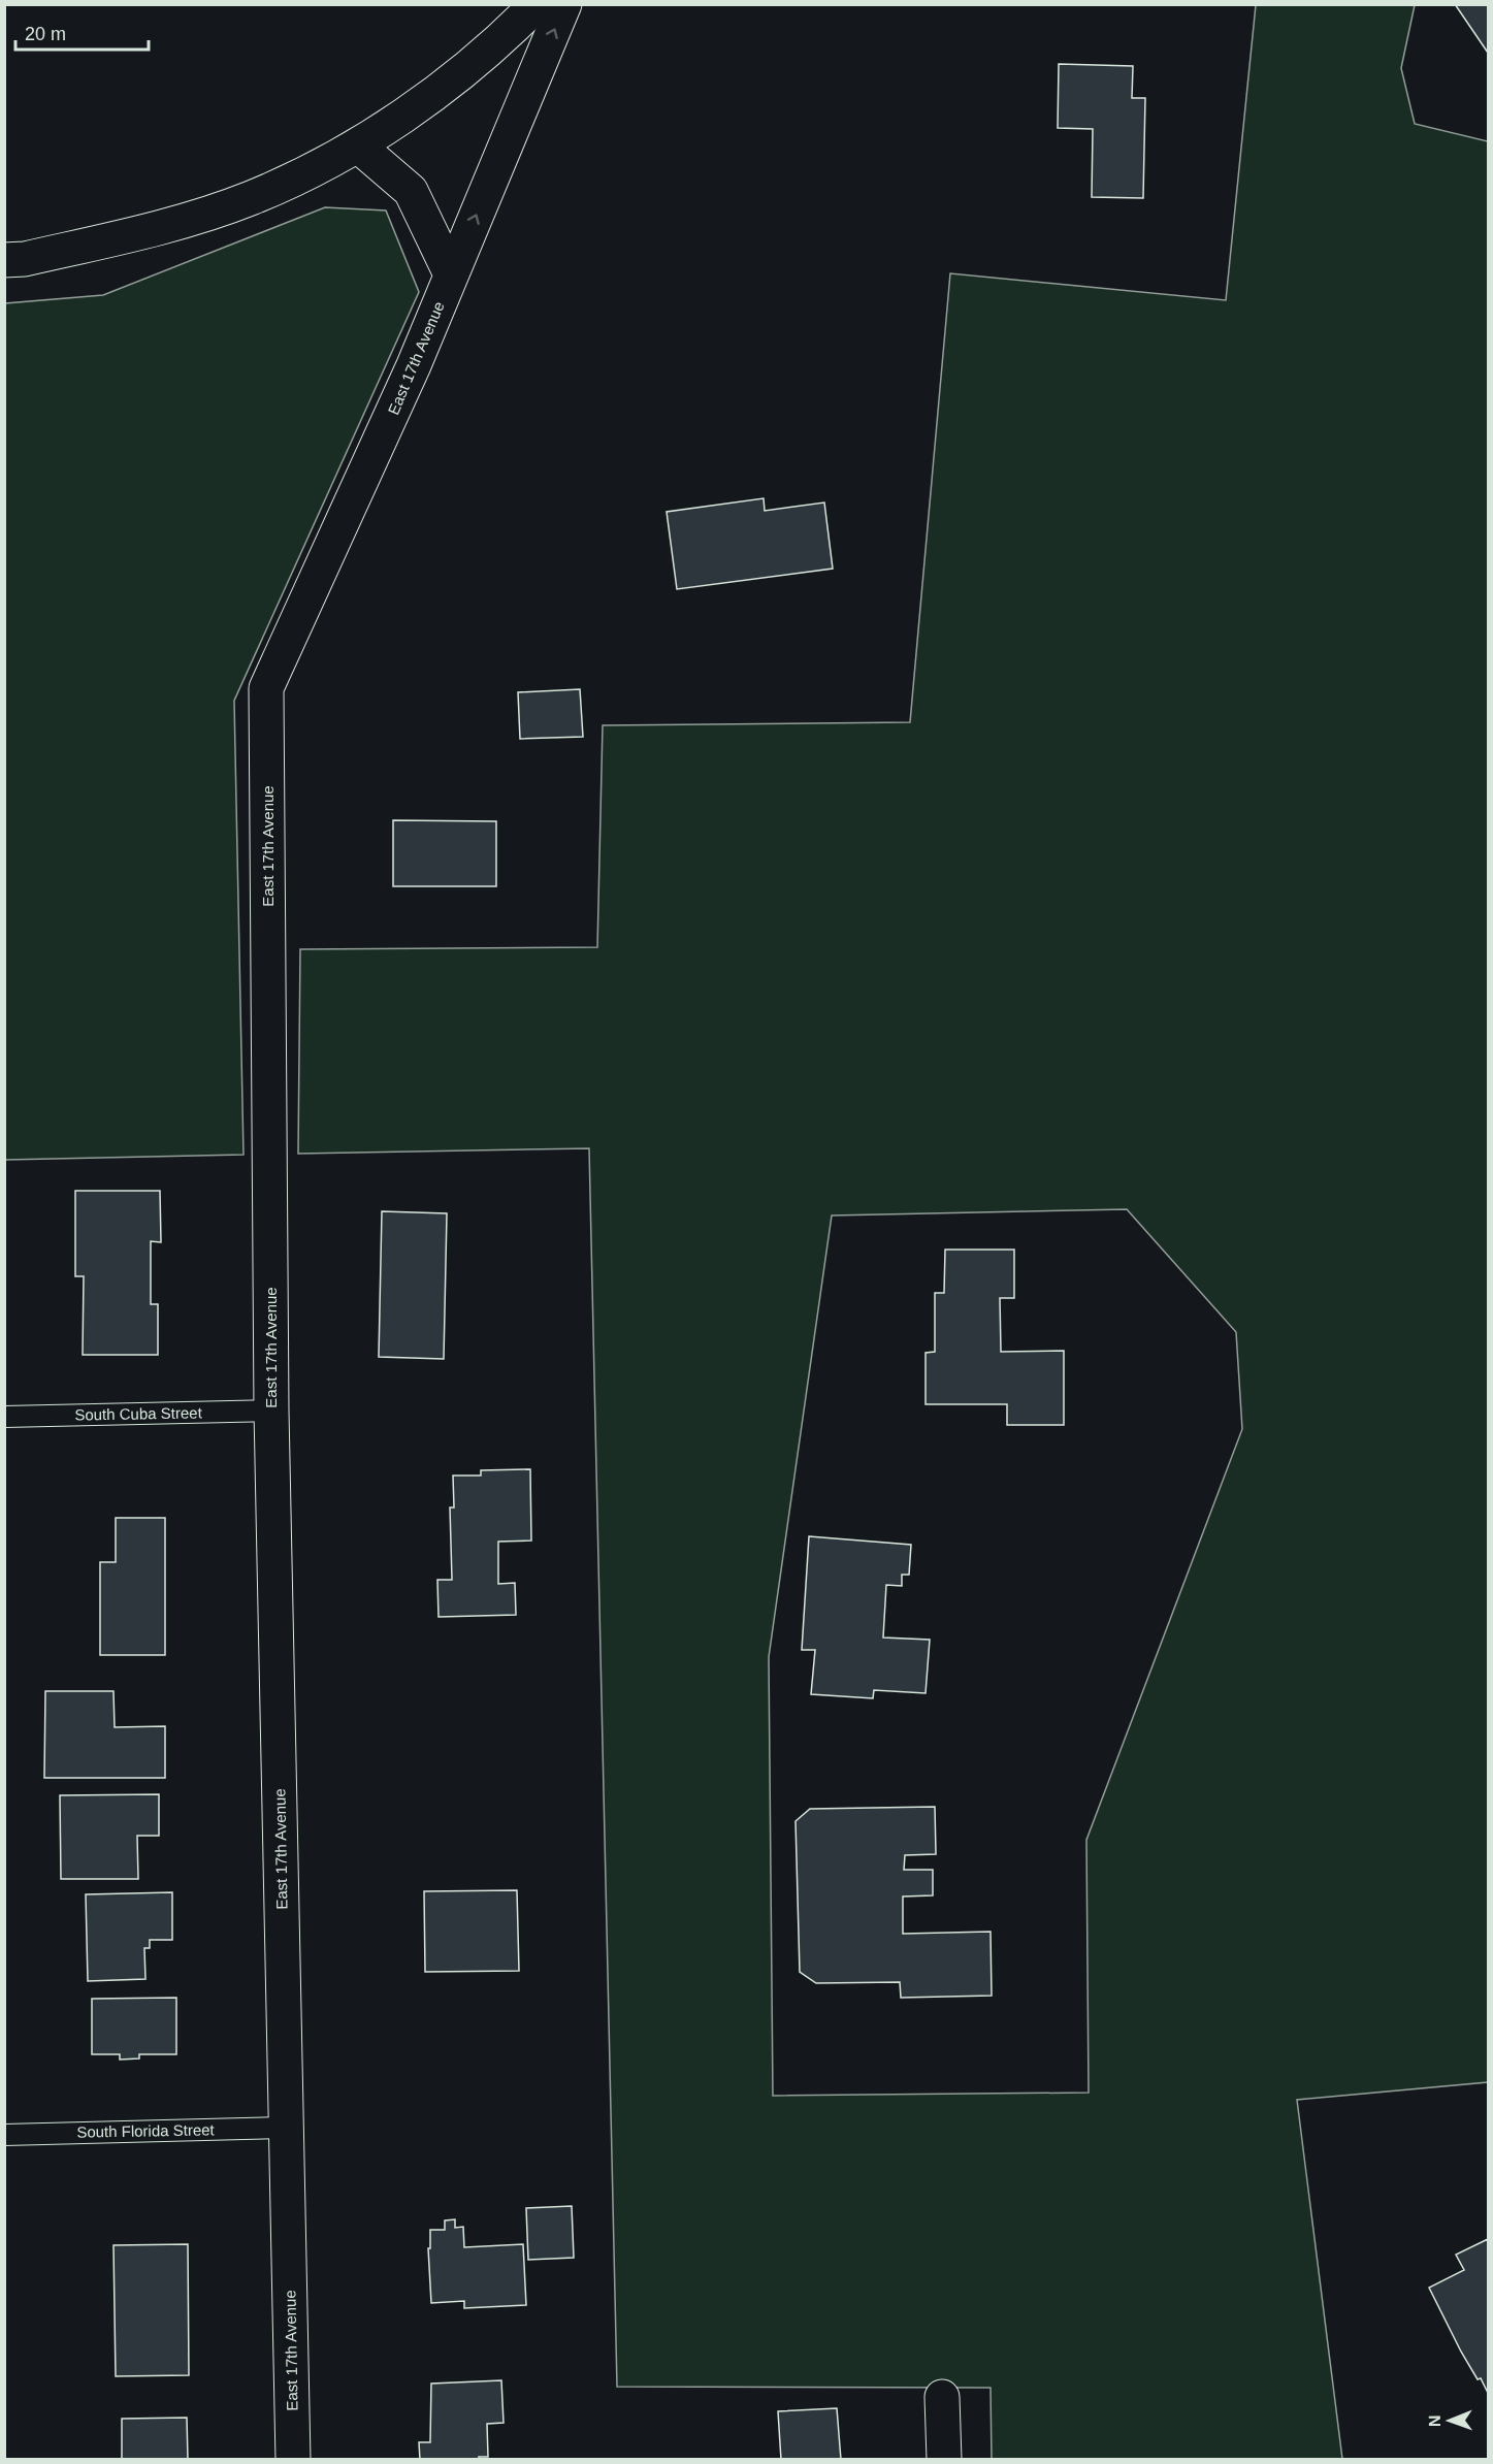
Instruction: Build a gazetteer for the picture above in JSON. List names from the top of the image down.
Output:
{
  "streets": {
    "street": ["East 17th Avenue"],
    "lane": ["South Cuba Street", "South Florida Street"]
  },
  "crossings": [
    ["East 17th Avenue", "South Cuba Street"],
    ["East 17th Avenue", "South Florida Street"]
  ],
  "scale_bar": "20 m",
  "north": "left"
}
